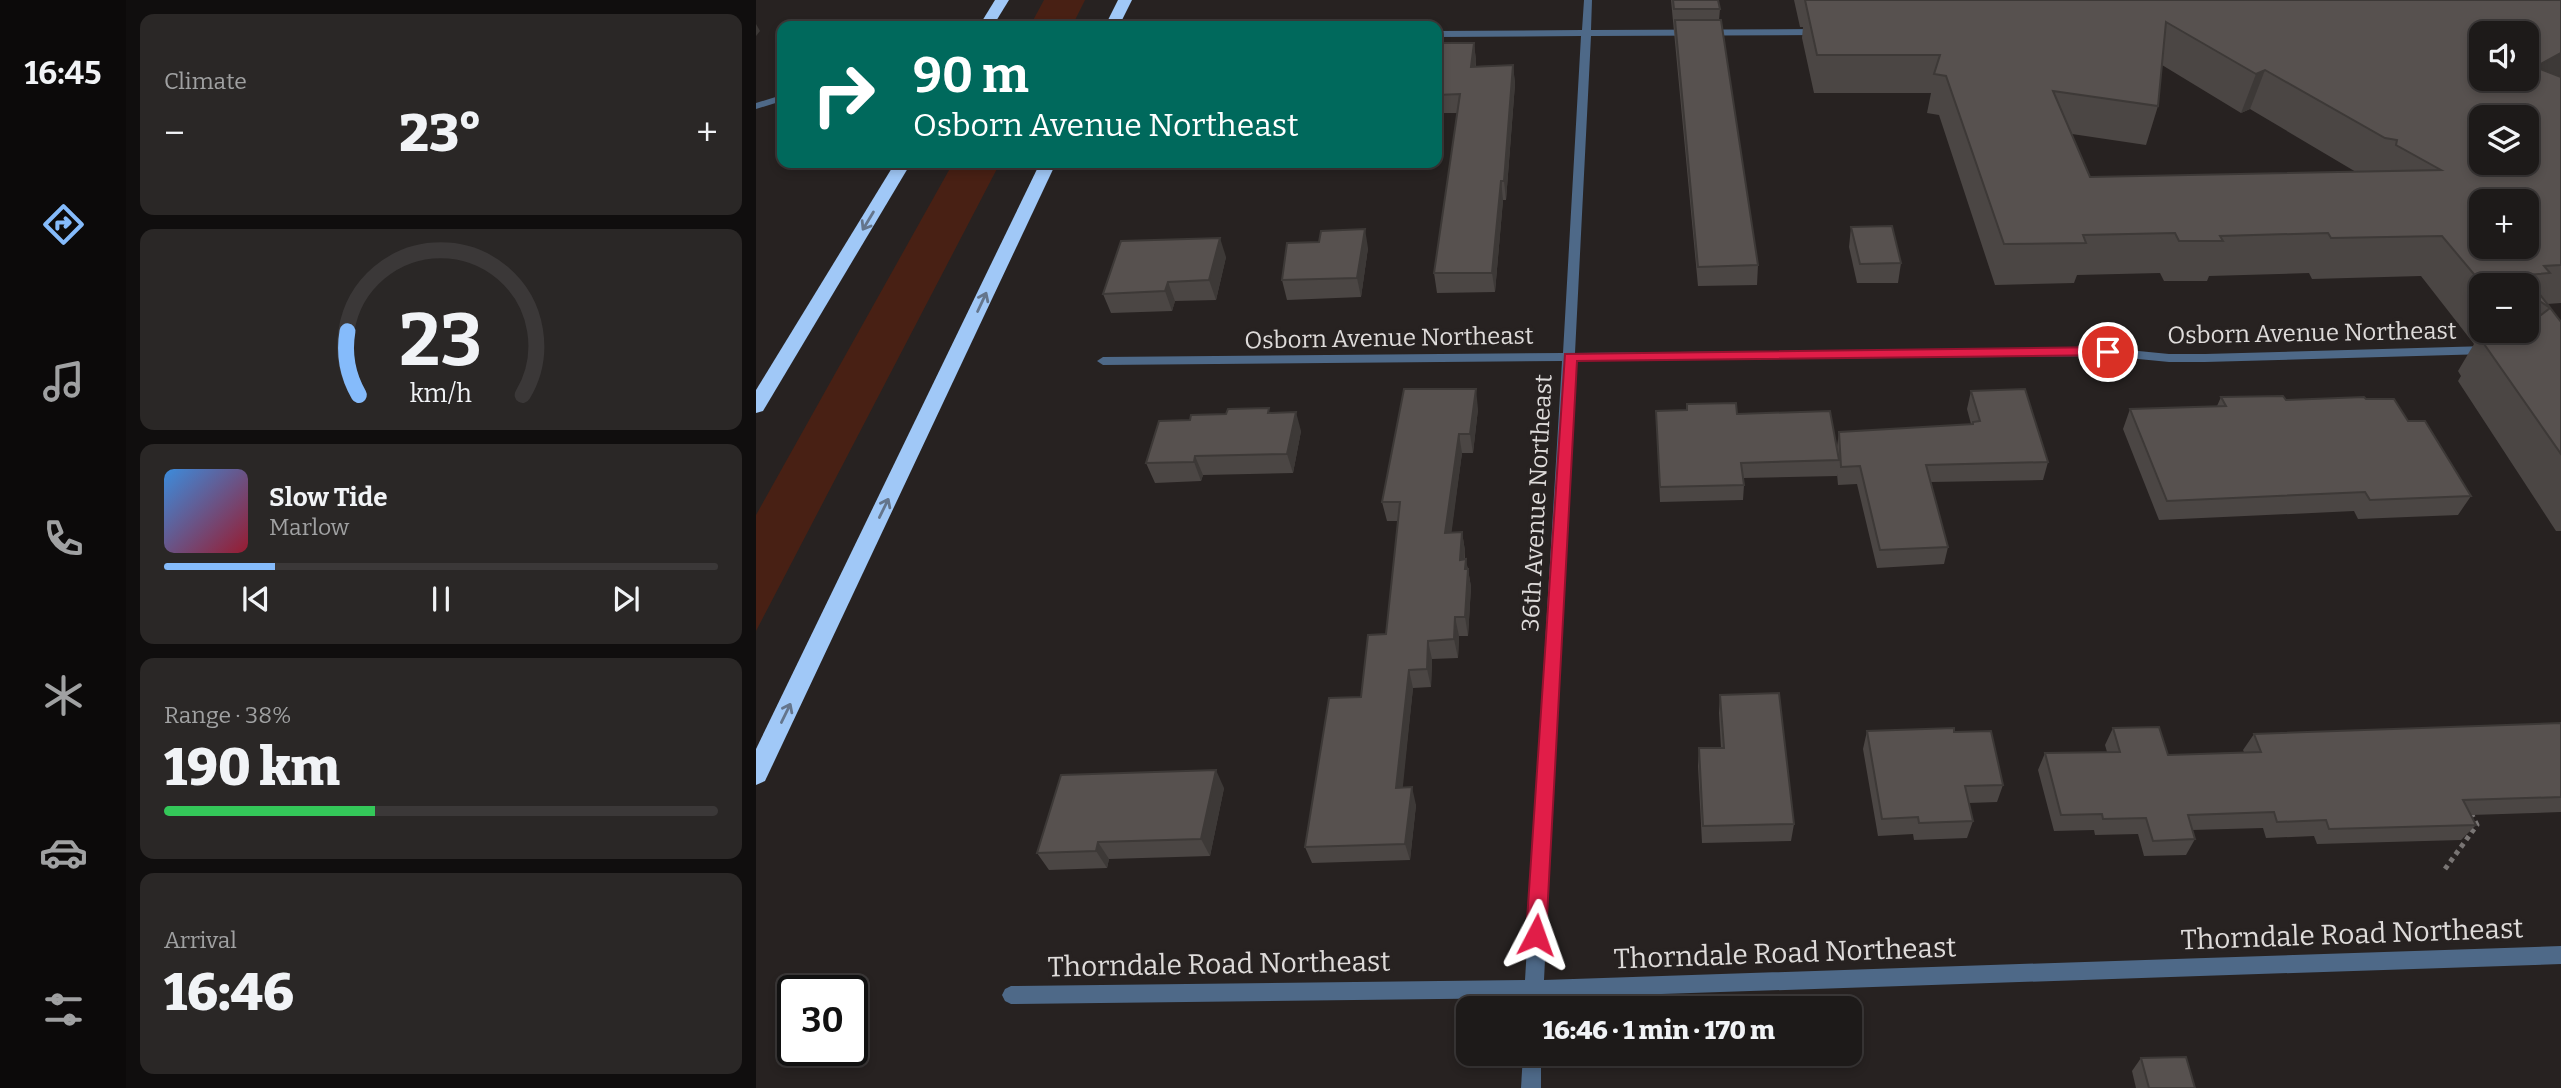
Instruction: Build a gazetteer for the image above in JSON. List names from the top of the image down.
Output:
{
  "streets": {
    "street": ["Osborn Avenue Northeast", "36th Avenue Northeast", "Thorndale Road Northeast"]
  },
  "crossings": [
    ["Osborn Avenue Northeast", "36th Avenue Northeast"]
  ],
  "page": {
    "tabs": "16:45",
    "tile": [
      "Climate",
      ["Range · 38%", "190 km"],
      ["Arrival", "16:46"]
    ],
    "map_buttons": ["+", "−"],
    "turn": ["90 m", "Osborn Avenue Northeast"],
    "heat": ["−", "23°", "+"],
    "song": ["Slow Tide", "Marlow"],
    "limit": "30",
    "trip": "16:46 · 1 min · 170 m",
    "gauge": ["23", "km/h"]
  }
}
